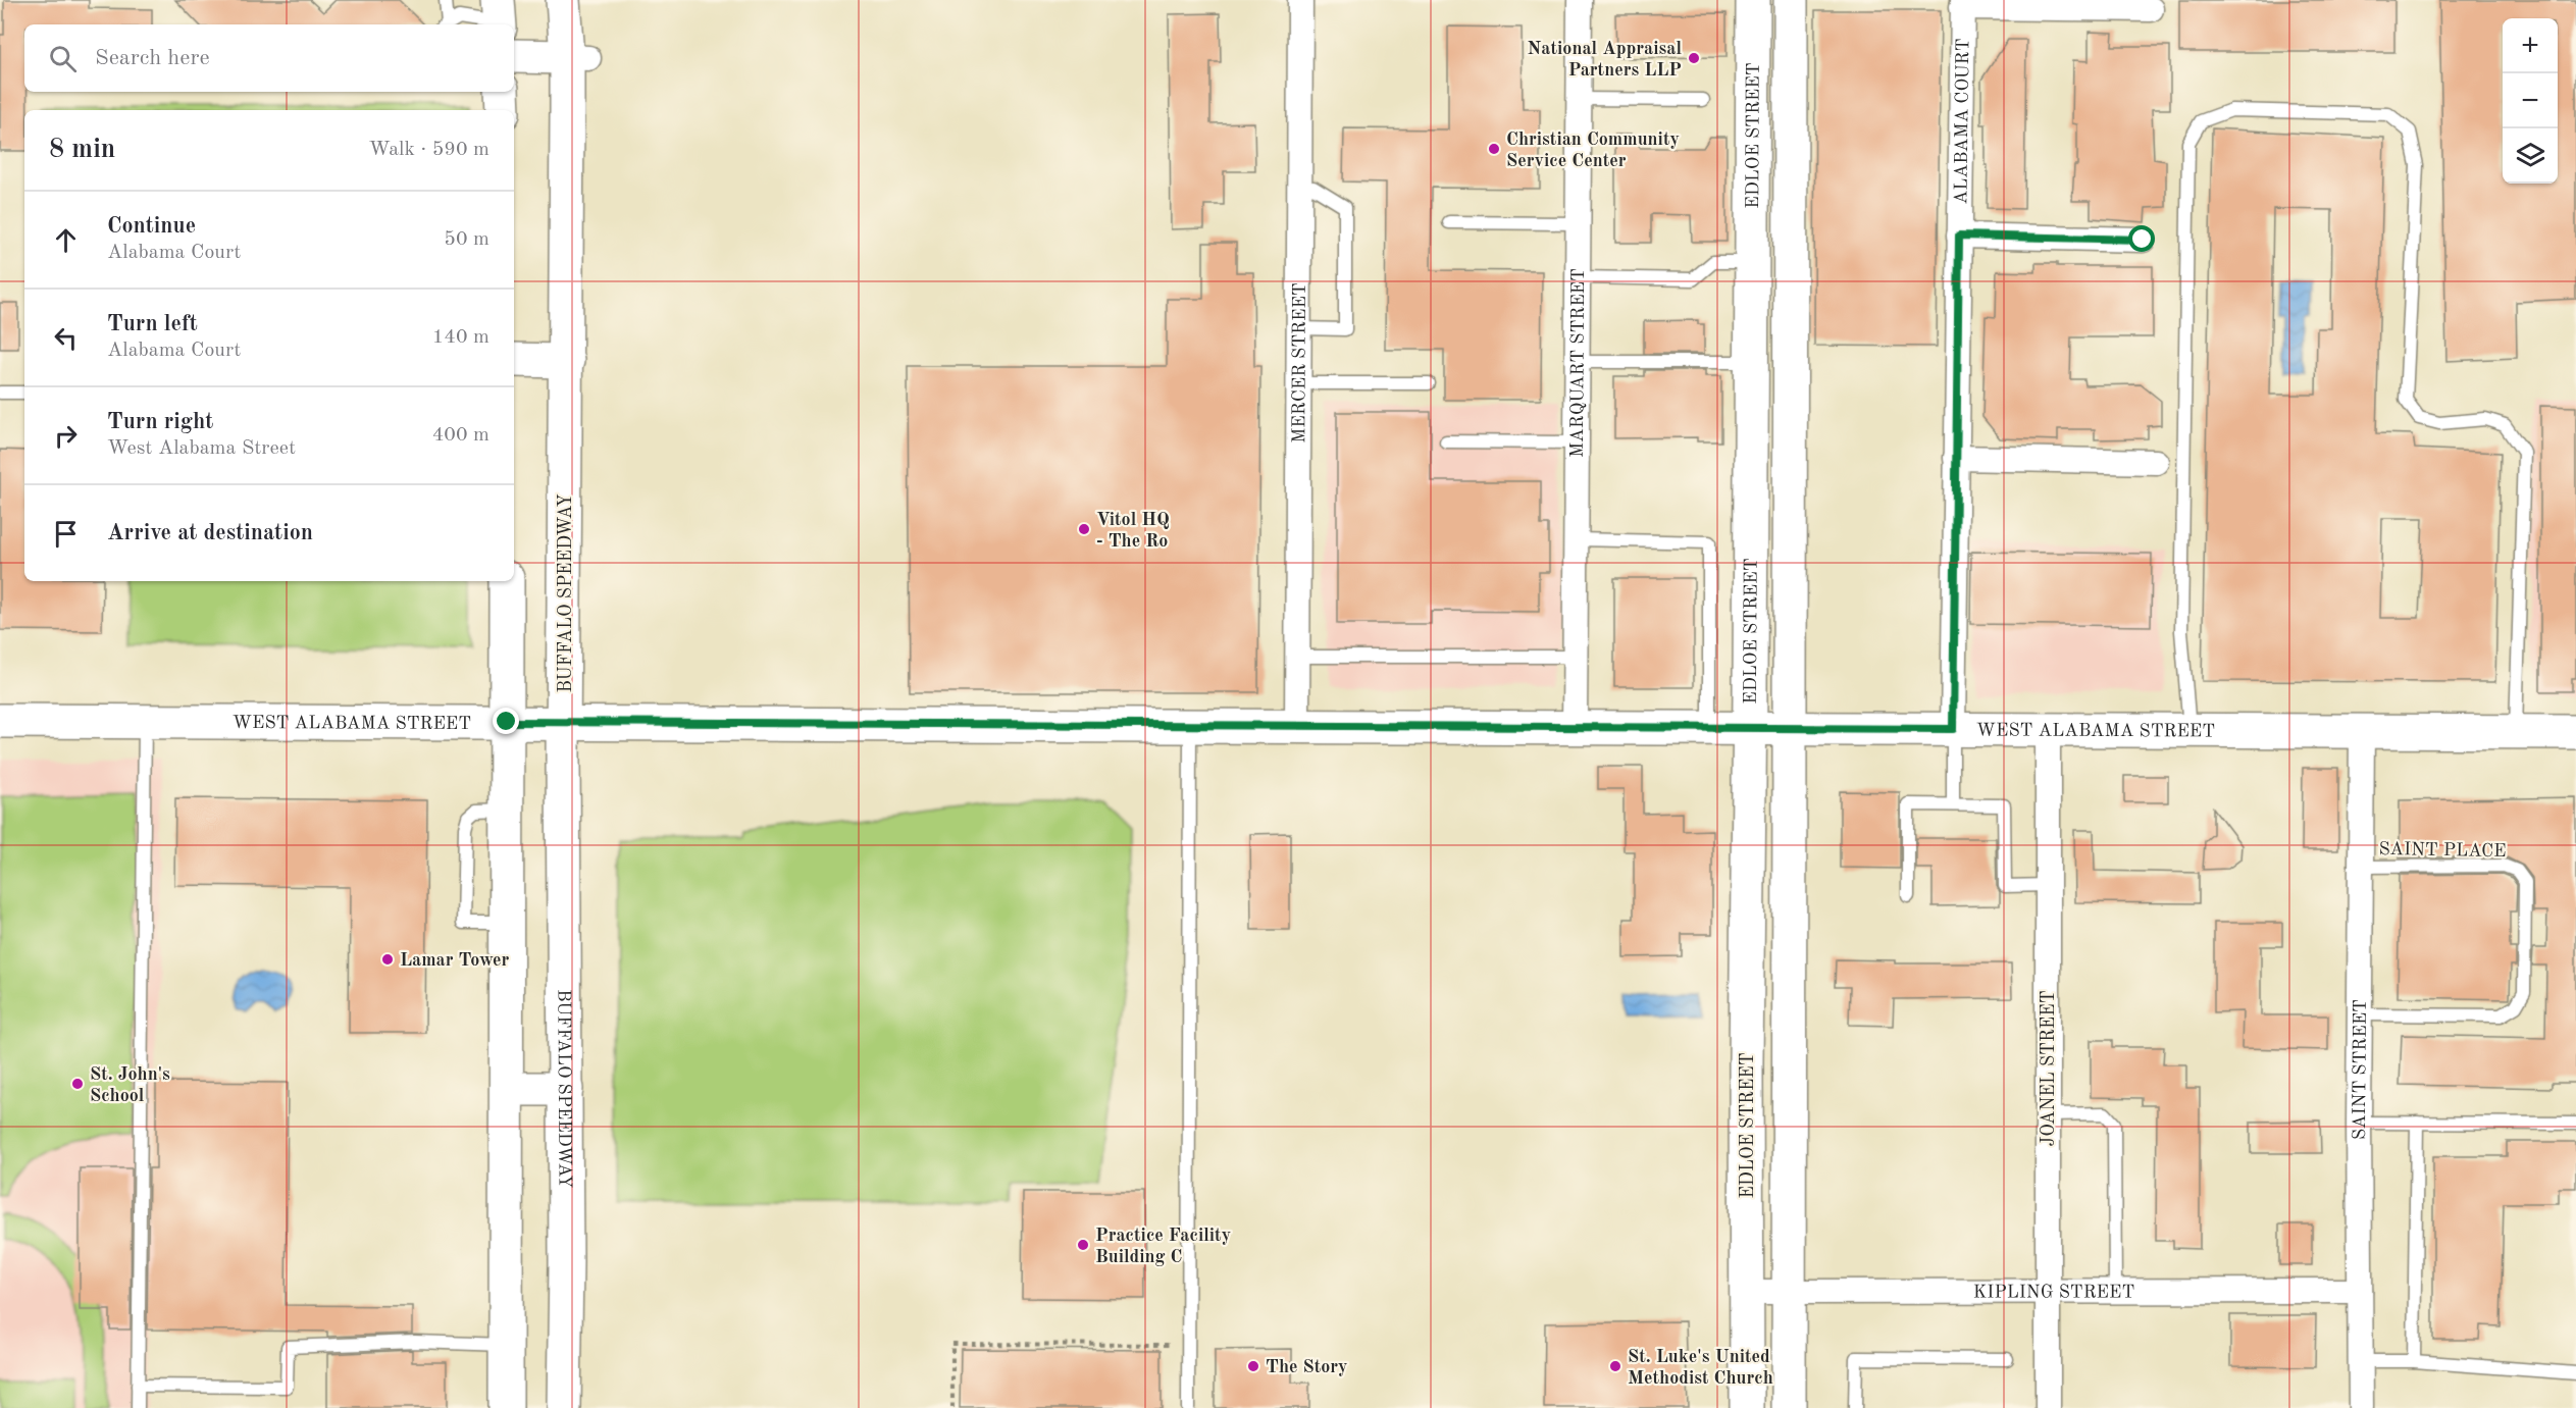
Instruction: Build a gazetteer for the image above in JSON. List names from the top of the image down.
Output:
{
  "streets": {
    "main road": ["EDLOE STREET", "BUFFALO SPEEDWAY", "WEST ALABAMA STREET"],
    "street": [
      "ALABAMA COURT",
      "MERCER STREET",
      "MARQUART STREET",
      "JOANEL STREET",
      "SAINT STREET",
      "KIPLING STREET"
    ],
    "lane": ["SAINT PLACE"]
  },
  "crossings": [
    ["ALABAMA COURT", "WEST ALABAMA STREET"],
    ["EDLOE STREET", "WEST ALABAMA STREET"],
    ["EDLOE STREET", "KIPLING STREET"],
    ["MERCER STREET", "WEST ALABAMA STREET"],
    ["MARQUART STREET", "WEST ALABAMA STREET"],
    ["BUFFALO SPEEDWAY", "WEST ALABAMA STREET"],
    ["WEST ALABAMA STREET", "JOANEL STREET"],
    ["WEST ALABAMA STREET", "SAINT STREET"],
    ["SAINT PLACE", "SAINT STREET"],
    ["JOANEL STREET", "KIPLING STREET"],
    ["SAINT STREET", "KIPLING STREET"]
  ],
  "places": [
    "National Appraisal Partners LLP",
    "Christian Community Service Center",
    "Vitol HQ - The Ro",
    "Lamar Tower",
    "St. John's School",
    "Practice Facility Building C",
    "The Story",
    "St. Luke's United Methodist Church"
  ],
  "page": {
    "map_buttons": ["+", "−"],
    "search": "Search here",
    "heading": ["8 min", "Walk · 590 m"],
    "list": [
      ["Continue", "Alabama Court", "50 m"],
      ["Turn left", "Alabama Court", "140 m"],
      ["Turn right", "West Alabama Street", "400 m"],
      "Arrive at destination"
    ]
  }
}
